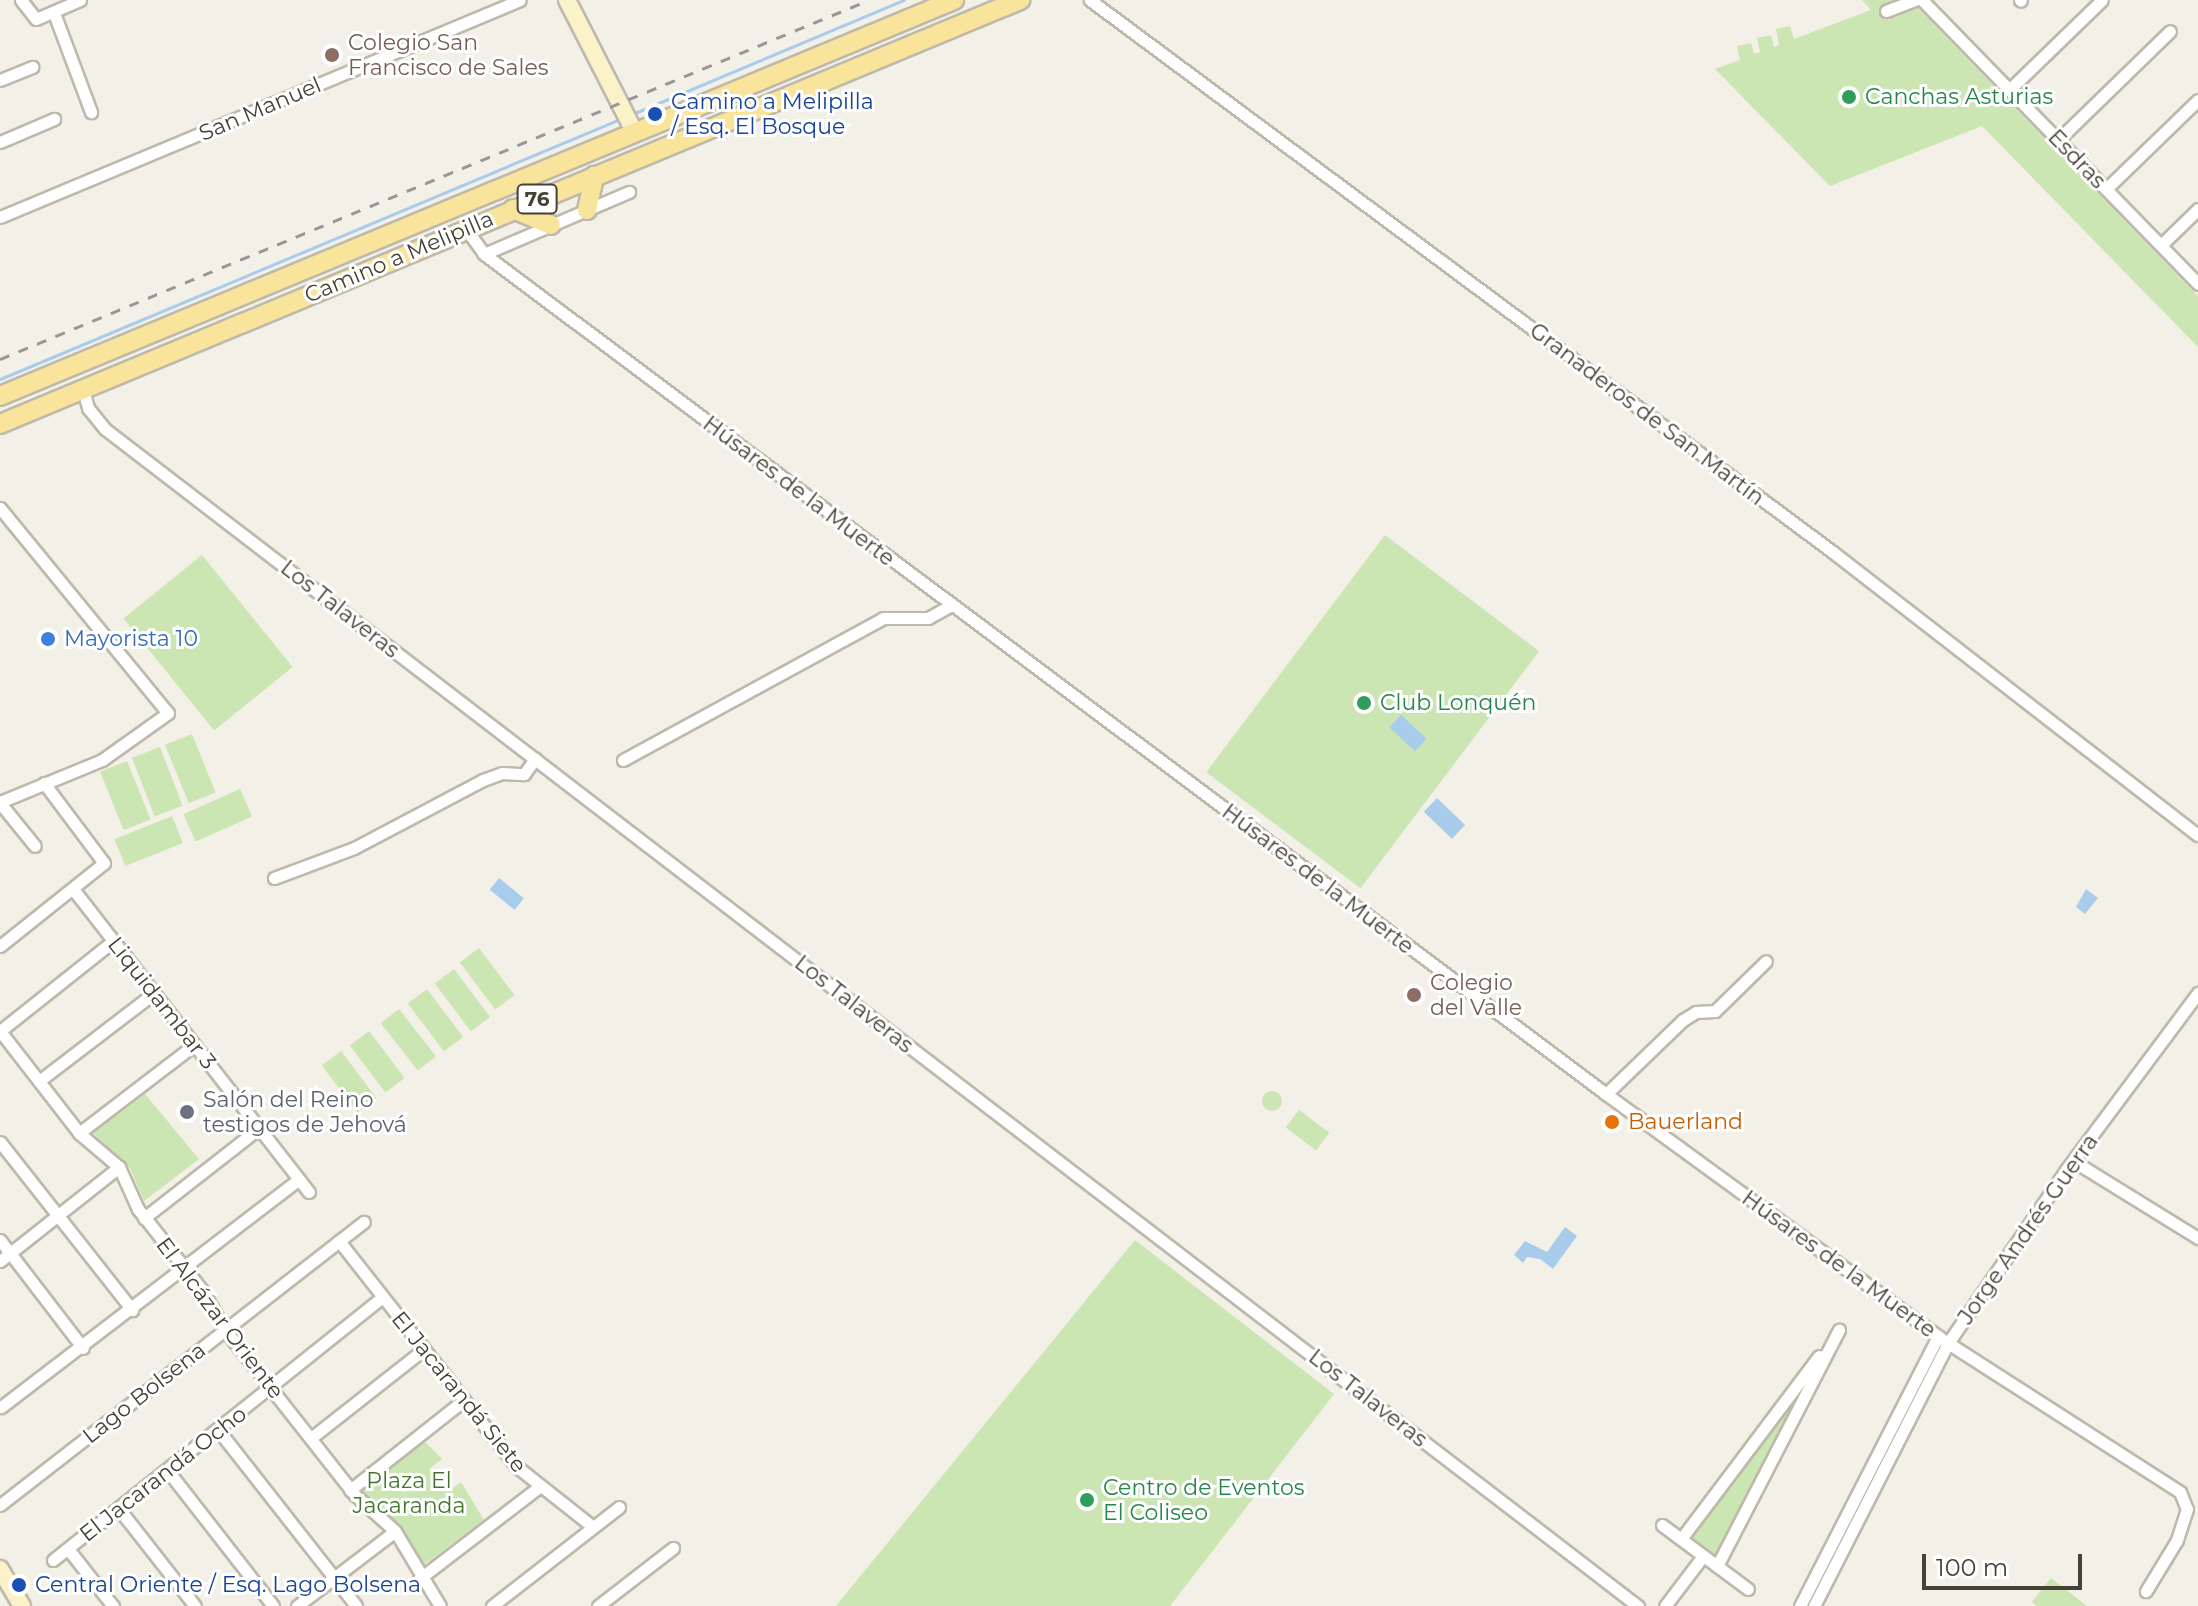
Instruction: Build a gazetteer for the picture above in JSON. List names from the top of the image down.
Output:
{
  "streets": {
    "main road": ["76", "Camino a Melipilla"],
    "street": [
      "San Manuel",
      "Esdras",
      "Granaderos de San Martín",
      "Húsares de la Muerte",
      "Los Talaveras",
      "Liquidambar 3",
      "Jorge Andrés Guerra",
      "El Alcázar Oriente",
      "El Jacarandá Siete",
      "Lago Bolsena",
      "El Jacarandá Ocho"
    ]
  },
  "crossings": [
    ["Camino a Melipilla", "Húsares de la Muerte"],
    ["Camino a Melipilla", "Los Talaveras"],
    ["Húsares de la Muerte", "Jorge Andrés Guerra"],
    ["El Alcázar Oriente", "Lago Bolsena"],
    ["El Alcázar Oriente", "El Jacarandá Ocho"],
    ["El Jacarandá Siete", "Lago Bolsena"],
    ["El Jacarandá Siete", "El Jacarandá Ocho"]
  ],
  "parks": ["Plaza El Jacaranda"],
  "places": [
    "Colegio San Francisco de Sales",
    "Canchas Asturias",
    "Camino a Melipilla / Esq. El Bosque",
    "Mayorista 10",
    "Club Lonquén",
    "Colegio del Valle",
    "Salón del Reino testigos de Jehová",
    "Bauerland",
    "Centro de Eventos El Coliseo",
    "Central Oriente / Esq. Lago Bolsena"
  ],
  "scale_bar": "100 m"
}
